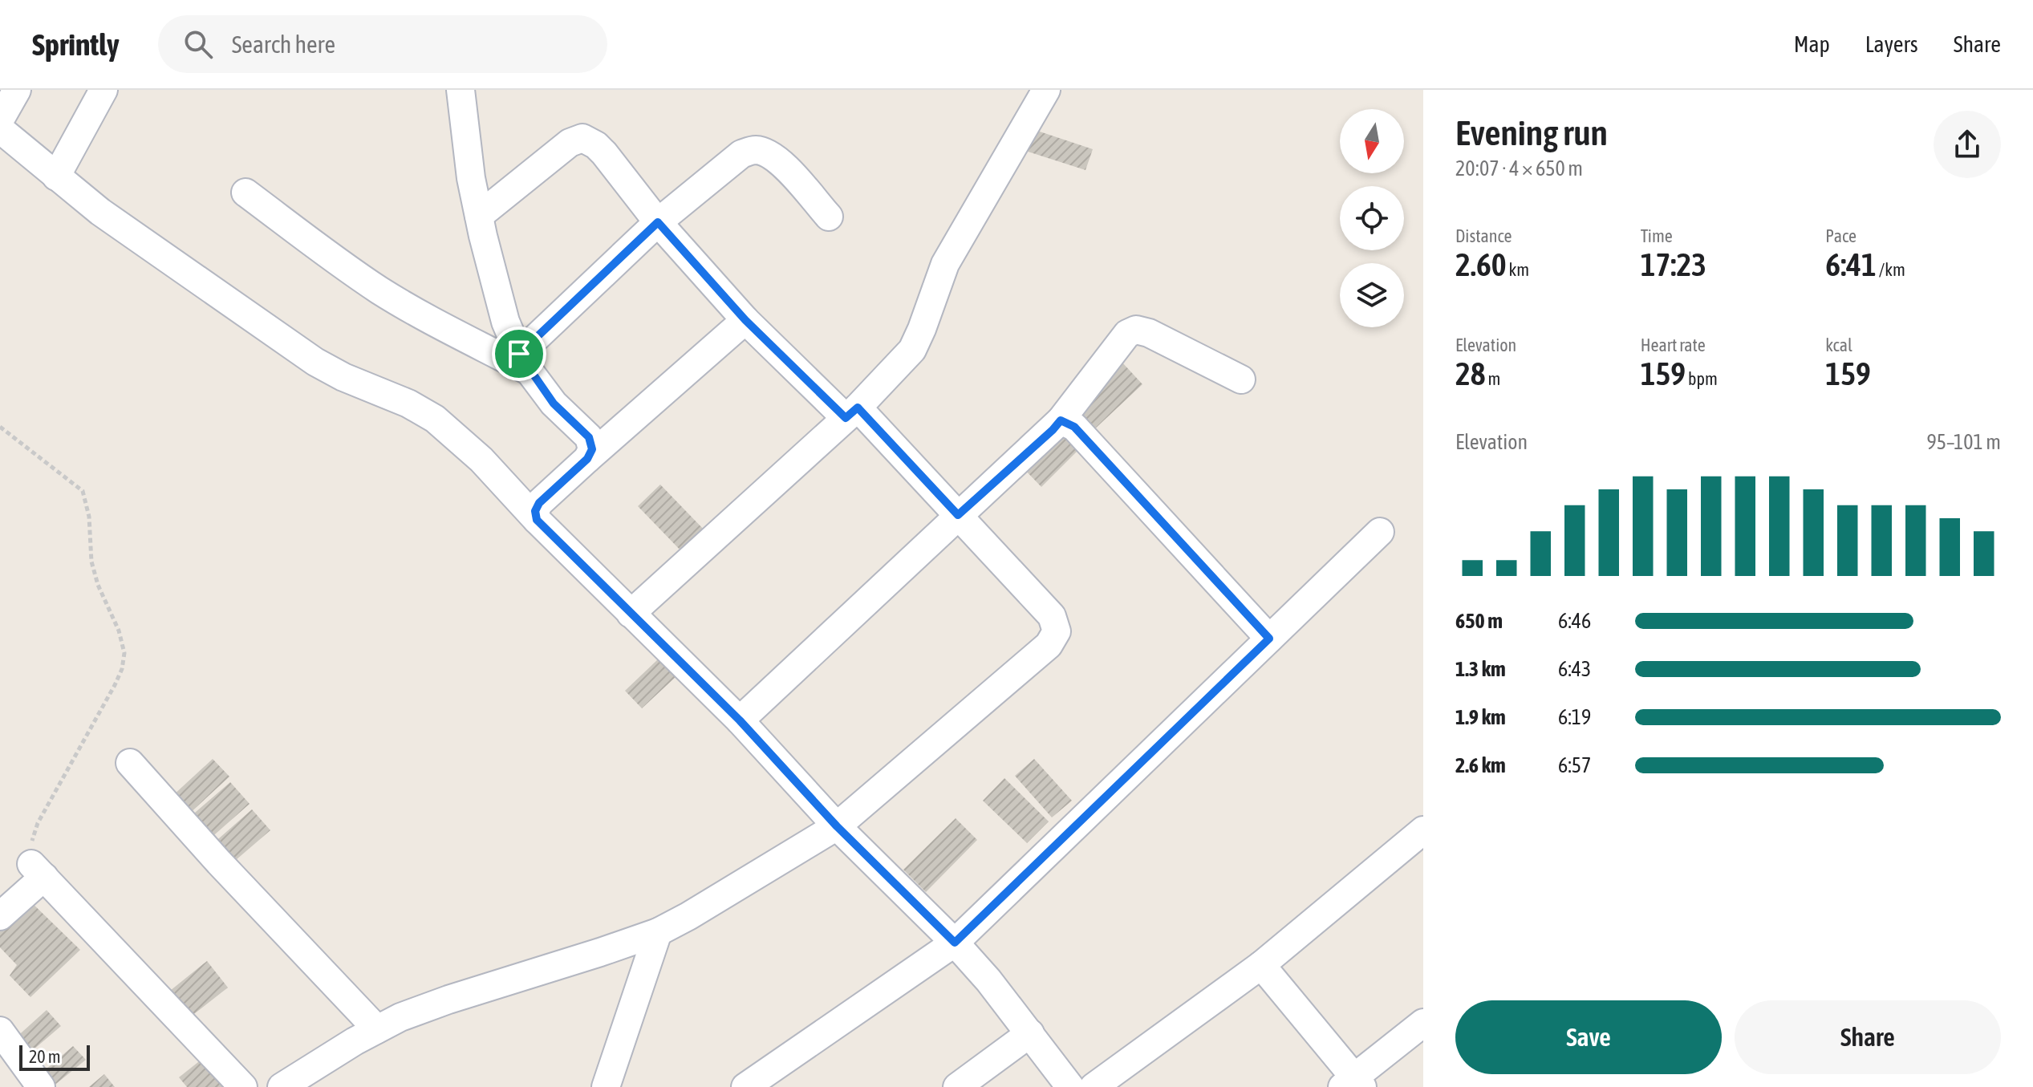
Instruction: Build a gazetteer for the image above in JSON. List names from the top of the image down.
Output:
{
  "scale_bar": "20 m",
  "north": "bottom",
  "page": {
    "header": "Sprintly",
    "search": "Search here",
    "nav": ["Map", "Layers", "Share"],
    "heading": ["Evening run", "20:07 · 4 × 650 m"],
    "stats": [
      ["Distance", "2.60 km"],
      ["Time", "17:23"],
      ["Pace", "6:41 /km"],
      ["Elevation", "28 m"],
      ["Heart rate", "159 bpm"],
      ["kcal", "159"]
    ],
    "chart": ["Elevation", "95–101 m"],
    "list": [
      {
        "name": "650 m",
        "note": "6:46"
      },
      {
        "name": "1.3 km",
        "note": "6:43"
      },
      {
        "name": "1.9 km",
        "note": "6:19"
      },
      {
        "name": "2.6 km",
        "note": "6:57"
      }
    ],
    "buttons": ["Save", "Share"],
    "scale": "20 m"
  }
}
